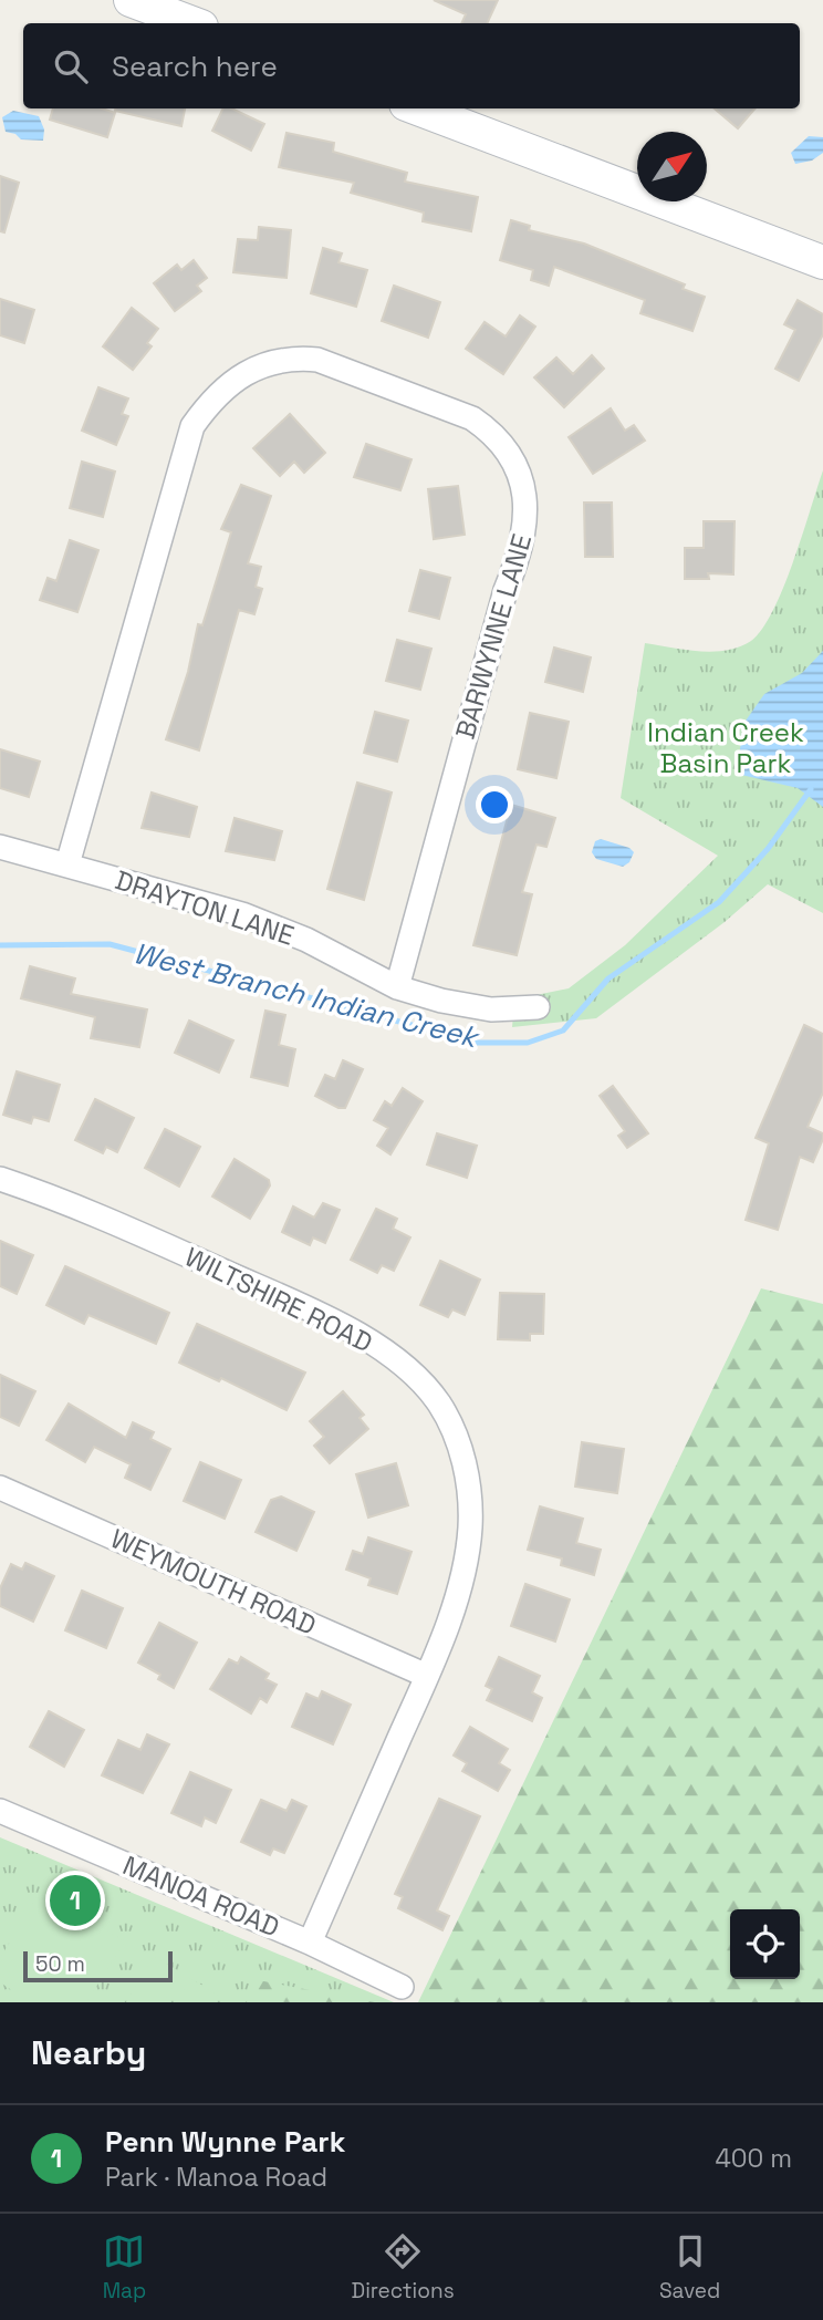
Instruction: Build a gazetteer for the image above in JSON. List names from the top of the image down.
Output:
{
  "streets": {
    "street": [
      "BARWYNNE LANE",
      "DRAYTON LANE",
      "WILTSHIRE ROAD",
      "WEYMOUTH ROAD",
      "MANOA ROAD"
    ]
  },
  "crossings": [
    ["BARWYNNE LANE", "DRAYTON LANE"],
    ["WILTSHIRE ROAD", "WEYMOUTH ROAD"],
    ["WILTSHIRE ROAD", "MANOA ROAD"]
  ],
  "water": ["West Branch Indian Creek"],
  "parks": ["Indian Creek Basin Park"],
  "scale_bar": "50 m",
  "north": "top right",
  "page": {
    "search": "Search here",
    "pins": "1",
    "scale": "50 m",
    "heading": "Nearby",
    "list": [
      {
        "mark": "1",
        "name": "Penn Wynne Park",
        "note": "Park · Manoa Road",
        "value": "400 m"
      }
    ],
    "nav": ["Map", "Directions", "Saved"]
  }
}
